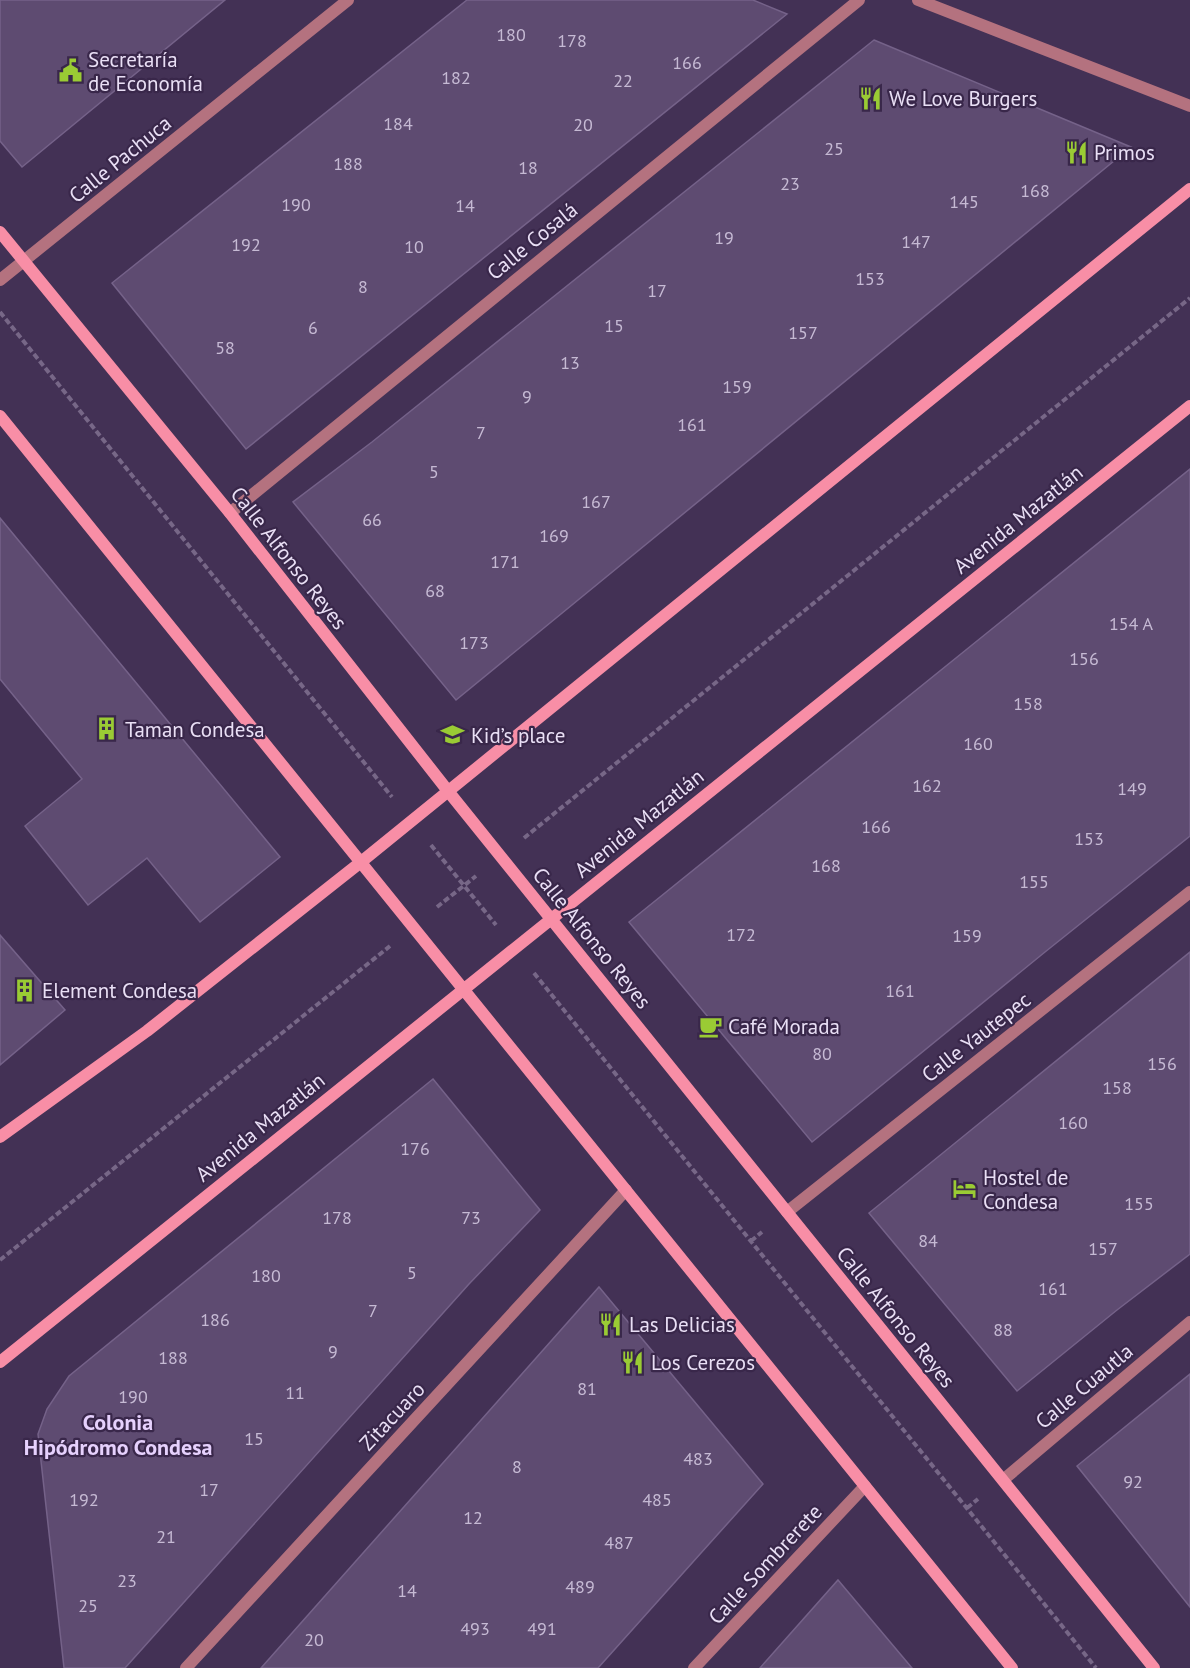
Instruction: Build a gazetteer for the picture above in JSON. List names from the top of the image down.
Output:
{
  "streets": {
    "main road": ["Avenida Mazatlán", "Calle Alfonso Reyes"],
    "street": [
      "Calle Pachuca",
      "Calle Cosalá",
      "Calle Yautepec",
      "Calle Cuautla",
      "Zitacuaro",
      "Calle Sombrerete"
    ]
  },
  "crossings": [
    ["Calle Pachuca", "Calle Alfonso Reyes"],
    ["Calle Cosalá", "Calle Alfonso Reyes"],
    ["Avenida Mazatlán", "Calle Alfonso Reyes"],
    ["Calle Alfonso Reyes", "Calle Yautepec"],
    ["Calle Alfonso Reyes", "Calle Cuautla"]
  ],
  "districts": ["Colonia Hipódromo Condesa"],
  "places": {
    "public building": ["Secretaría de Economía"],
    "restaurant": [
      "We Love Burgers",
      "Primos",
      "Las Delicias",
      "Los Cerezos"
    ],
    "building": ["Taman Condesa", "Element Condesa"],
    "school or university": ["Kid’s place"],
    "cafe": ["Café Morada"],
    "hotel": ["Hostel de Condesa"]
  },
  "house_numbers": [
    "180",
    "178",
    "166",
    "182",
    "22",
    "184",
    "20",
    "25",
    "188",
    "18",
    "23",
    "168",
    "145",
    "190",
    "14",
    "19",
    "147",
    "192",
    "10",
    "153",
    "8",
    "17",
    "15",
    "6",
    "157",
    "58",
    "13",
    "159",
    "9",
    "161",
    "7",
    "5",
    "167",
    "66",
    "169",
    "171",
    "68",
    "154 A",
    "173",
    "156",
    "158",
    "160",
    "162",
    "149",
    "166",
    "153",
    "168",
    "155",
    "172",
    "159",
    "161",
    "80",
    "156",
    "158",
    "160",
    "176",
    "155",
    "178",
    "73",
    "84",
    "157",
    "5",
    "180",
    "161",
    "7",
    "186",
    "88",
    "9",
    "188",
    "81",
    "11",
    "190",
    "15",
    "483",
    "8",
    "92",
    "17",
    "192",
    "485",
    "12",
    "21",
    "487",
    "23",
    "489",
    "14",
    "25",
    "493",
    "491",
    "20"
  ]
}
